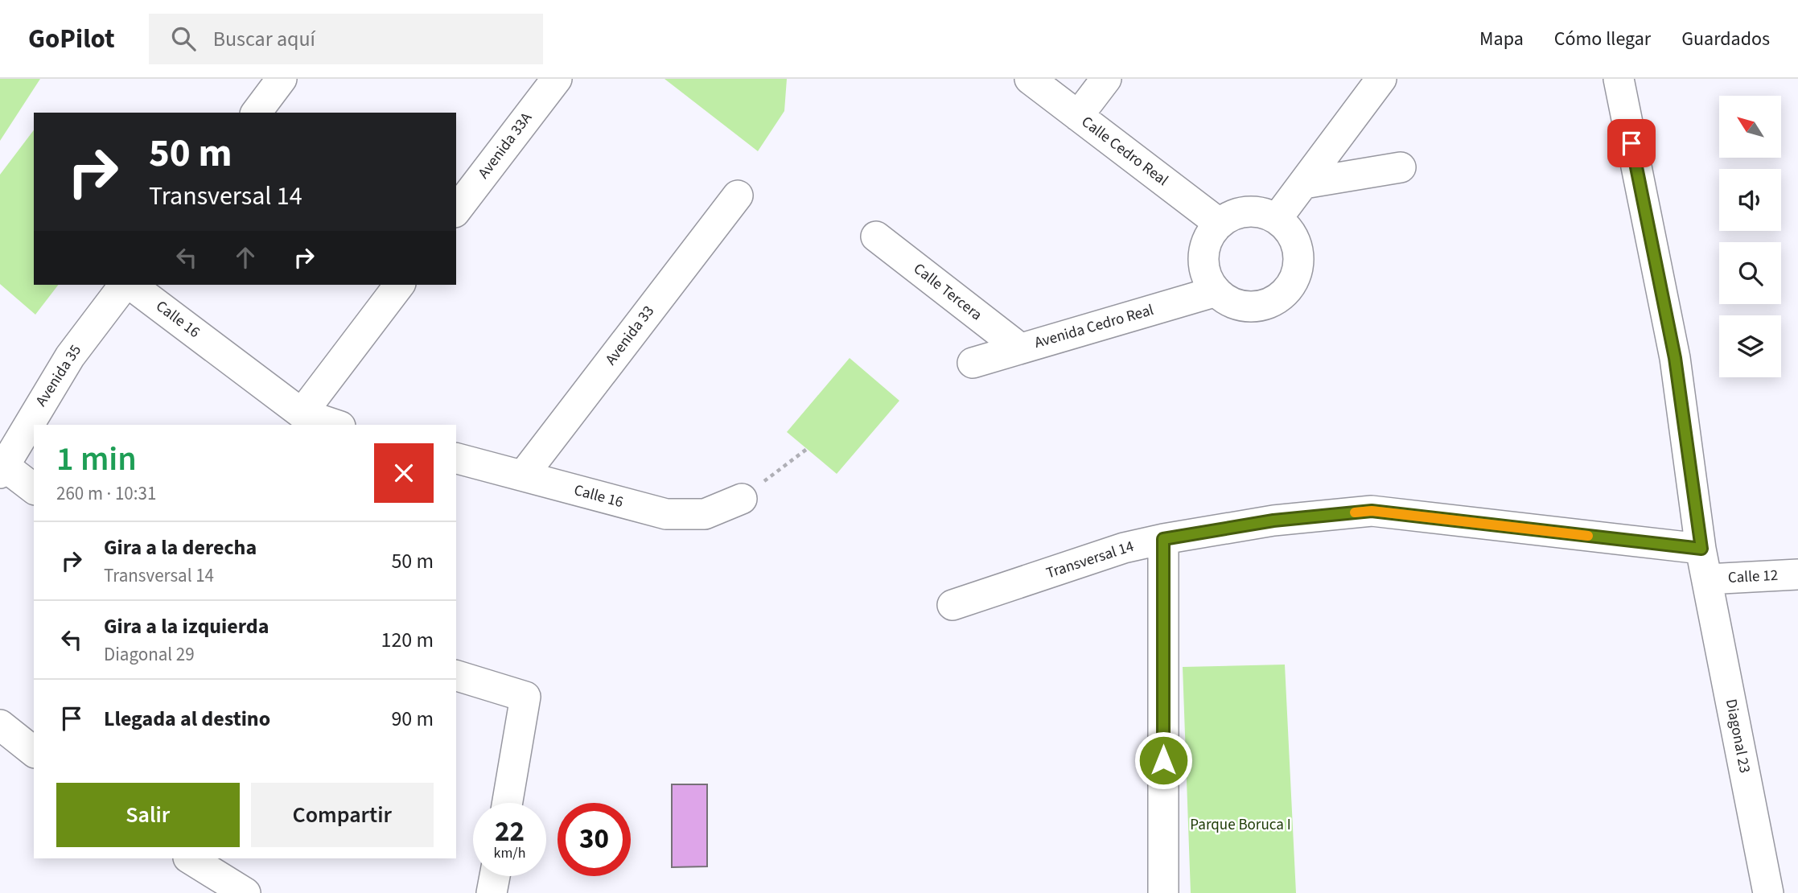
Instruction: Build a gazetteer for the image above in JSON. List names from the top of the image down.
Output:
{
  "streets": {
    "street": [
      "Avenida 33A",
      "Calle Cedro Real",
      "Calle Tercera",
      "Calle 16",
      "Avenida Cedro Real",
      "Avenida 33",
      "Avenida 35",
      "Transversal 14",
      "Calle 12",
      "Diagonal 23"
    ]
  },
  "crossings": [
    ["Calle Cedro Real", "Avenida Cedro Real"],
    ["Calle Tercera", "Avenida Cedro Real"],
    ["Calle 16", "Avenida 33"],
    ["Transversal 14", "Diagonal 23"],
    ["Calle 12", "Diagonal 23"]
  ],
  "parks": ["Parque Boruca I"],
  "north": "top left",
  "page": {
    "header": "GoPilot",
    "search": "Buscar aquí",
    "nav": ["Mapa", "Cómo llegar", "Guardados"],
    "turn": ["50 m", "Transversal 14"],
    "heading": ["1 min", "260 m · 10:31"],
    "list": [
      {
        "name": "Gira a la derecha",
        "note": "Transversal 14",
        "value": "50 m"
      },
      {
        "name": "Gira a la izquierda",
        "note": "Diagonal 29",
        "value": "120 m"
      },
      {
        "name": "Llegada al destino",
        "value": "90 m"
      }
    ],
    "buttons": ["Salir", "Compartir"],
    "speed": "22 km/h",
    "limit": "30"
  }
}
